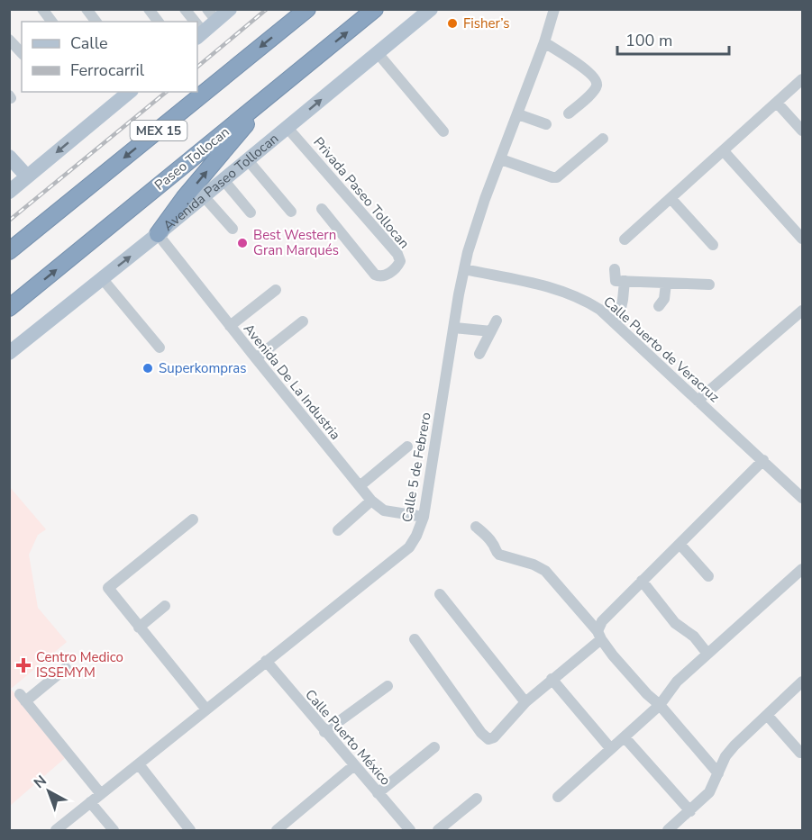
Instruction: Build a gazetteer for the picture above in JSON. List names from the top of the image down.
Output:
{
  "streets": {
    "highway": ["MEX 15", "Paseo Tollocan"],
    "main road": ["Avenida Paseo Tollocan"],
    "street": [
      "Privada Paseo Tollocan",
      "Calle Puerto de Veracruz",
      "Avenida De La Industria",
      "Calle 5 de Febrero",
      "Calle Puerto México"
    ]
  },
  "crossings": [
    ["Avenida Paseo Tollocan", "Privada Paseo Tollocan"],
    ["Avenida Paseo Tollocan", "Avenida De La Industria"],
    ["Calle Puerto de Veracruz", "Calle 5 de Febrero"],
    ["Avenida De La Industria", "Calle 5 de Febrero"],
    ["Calle 5 de Febrero", "Calle Puerto México"]
  ],
  "places": {
    "other": ["Fisher’s", "Best Western Gran Marqués", "Superkompras"],
    "health": ["Centro Medico ISSEMYM"]
  },
  "legend": ["Calle", "Ferrocarril"],
  "scale_bar": "100 m",
  "north": "top left"
}
